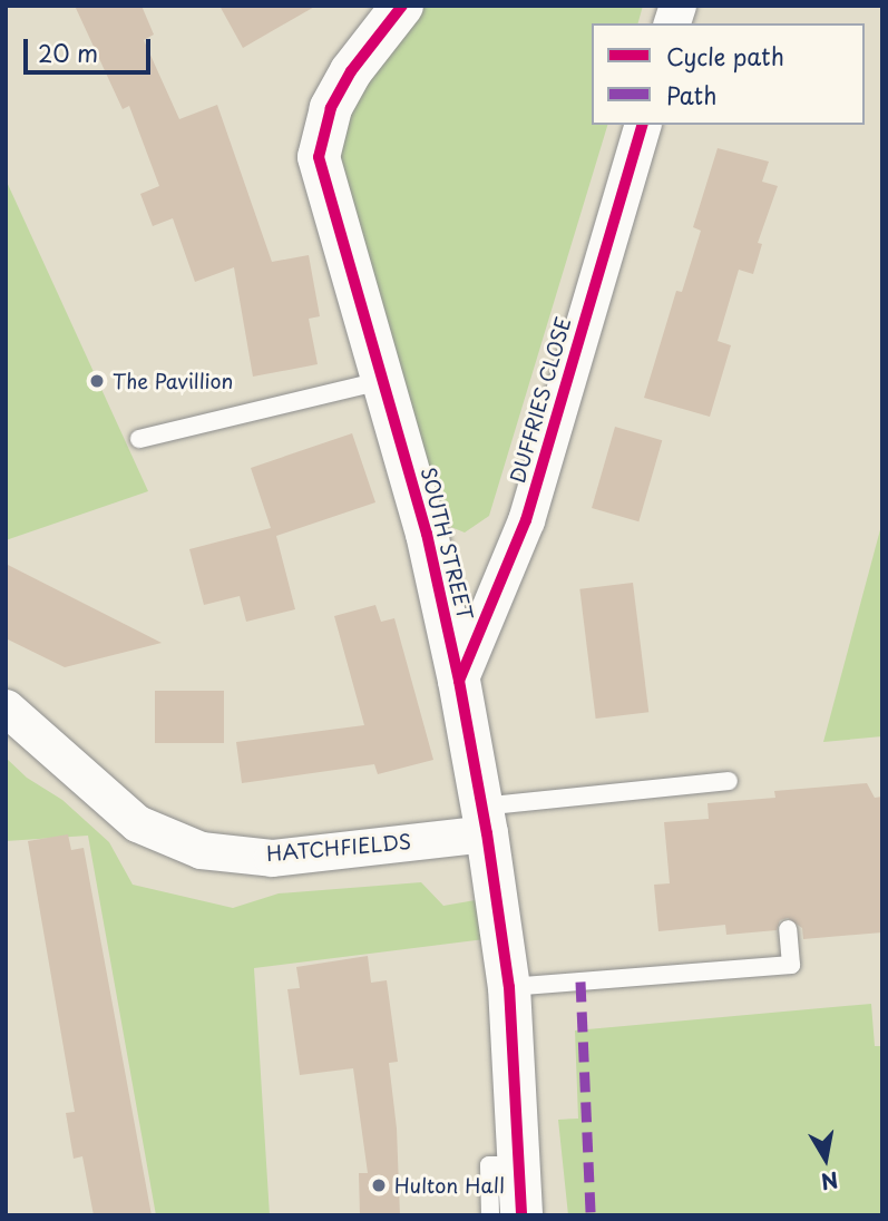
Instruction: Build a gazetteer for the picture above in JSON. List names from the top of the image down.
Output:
{
  "streets": {
    "street": ["DUFFRIES CLOSE", "SOUTH STREET", "HATCHFIELDS"]
  },
  "crossings": [
    ["DUFFRIES CLOSE", "SOUTH STREET"],
    ["SOUTH STREET", "HATCHFIELDS"]
  ],
  "places": ["The Pavillion", "Hulton Hall"],
  "legend": ["Cycle path", "Path"],
  "scale_bar": "20 m",
  "north": "bottom"
}
